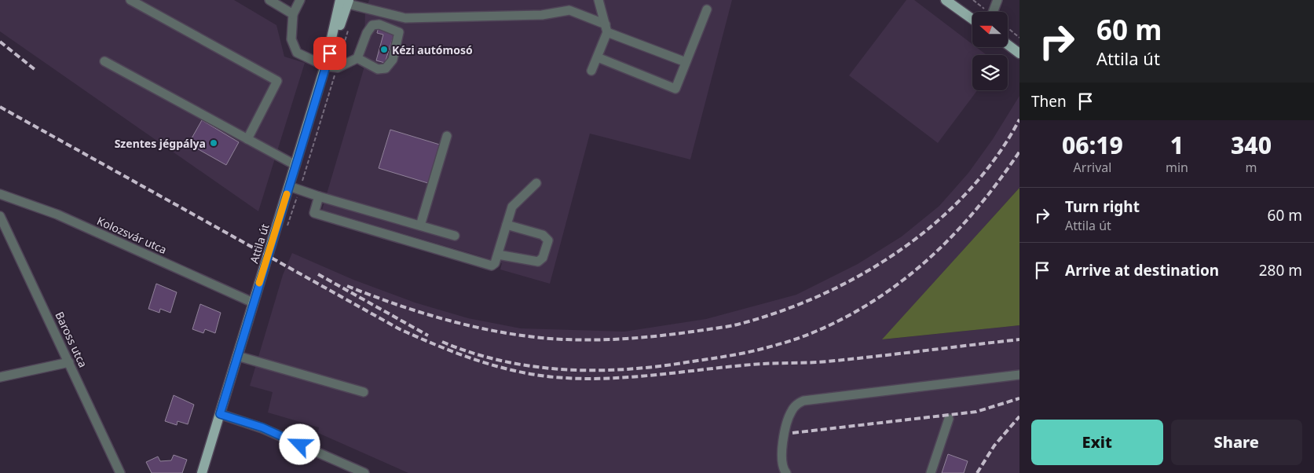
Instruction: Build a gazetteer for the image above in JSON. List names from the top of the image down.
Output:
{
  "streets": {
    "main road": ["Attila út"],
    "street": ["Kolozsvár utca", "Baross utca"]
  },
  "crossings": [
    ["Kolozsvár utca", "Attila út"]
  ],
  "places": ["Kézi autómosó", "Szentes jégpálya"],
  "north": "left",
  "page": {
    "turn": ["60 m", "Attila út"],
    "then": "Then",
    "eta": [
      "06:19",
      "Arrival",
      "1",
      "min",
      "340",
      "m"
    ],
    "list": [
      {
        "name": "Turn right",
        "note": "Attila út",
        "value": "60 m"
      },
      {
        "name": "Arrive at destination",
        "value": "280 m"
      }
    ],
    "buttons": ["Exit", "Share"]
  }
}
